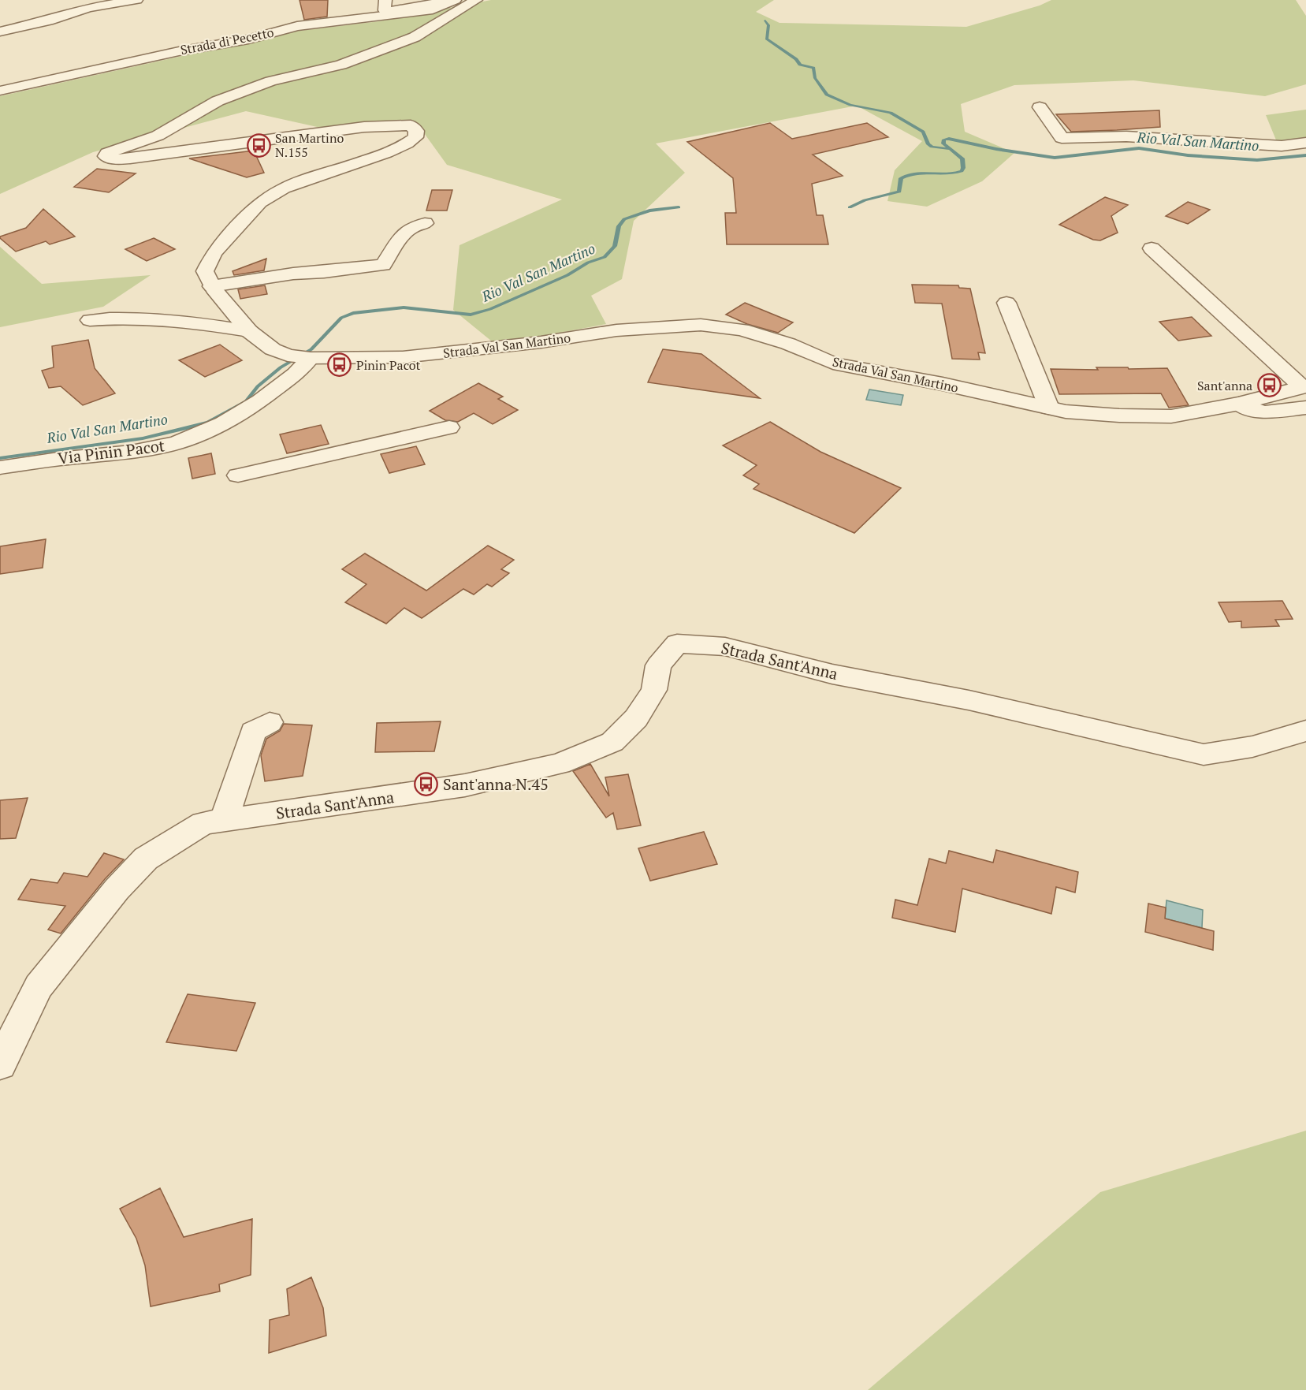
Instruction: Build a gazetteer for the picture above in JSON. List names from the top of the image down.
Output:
{
  "streets": {
    "street": [
      "Strada di Pecetto",
      "Strada Val San Martino",
      "Via Pinin Pacot",
      "Strada Sant'Anna"
    ]
  },
  "crossings": [
    ["Strada Val San Martino", "Via Pinin Pacot"]
  ],
  "water": ["Rio Val San Martino"],
  "places": {
    "bus stop": [
      "San Martino N.155",
      "Pinin Pacot",
      "Sant'anna",
      "Sant'anna N.45"
    ]
  }
}
